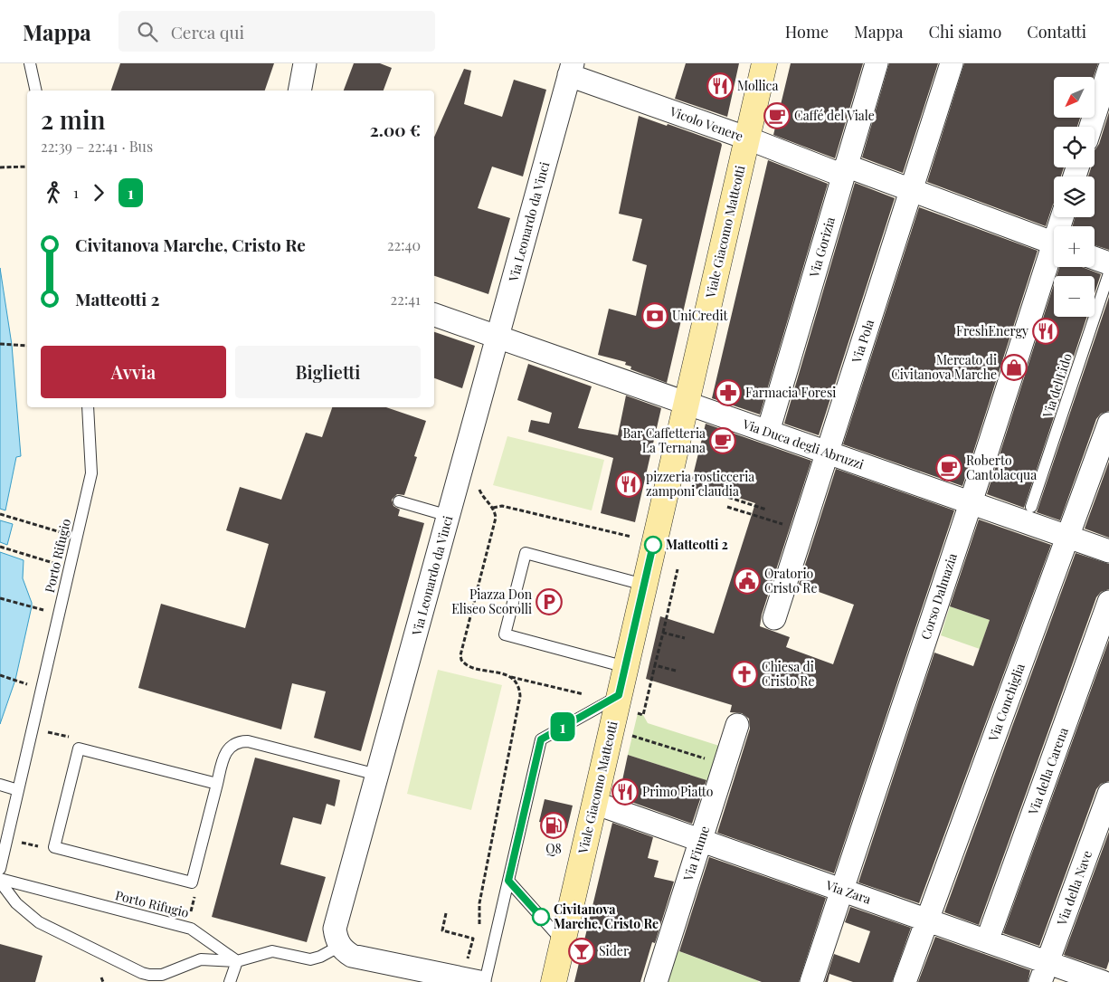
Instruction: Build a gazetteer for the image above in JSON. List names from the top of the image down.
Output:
{
  "streets": {
    "street": [
      "Vicolo Venere",
      "Via Leonardo da Vinci",
      "Viale Giacomo Matteotti",
      "Via Gorizia",
      "Via Pola",
      "Via Duca degli Abruzzi",
      "Corso Dalmazia",
      "Via Conchiglia",
      "Via della Carena",
      "Via Fiume",
      "Via della Nave",
      "Via Zara"
    ],
    "lane": ["Via del Lido", "Porto Rifugio"]
  },
  "crossings": [
    ["Vicolo Venere", "Via Leonardo da Vinci"],
    ["Vicolo Venere", "Viale Giacomo Matteotti"],
    ["Vicolo Venere", "Via Gorizia"],
    ["Vicolo Venere", "Via Pola"],
    ["Via Leonardo da Vinci", "Via Duca degli Abruzzi"],
    ["Viale Giacomo Matteotti", "Via Duca degli Abruzzi"],
    ["Viale Giacomo Matteotti", "Via Zara"],
    ["Via Gorizia", "Via Duca degli Abruzzi"],
    ["Via Pola", "Via Duca degli Abruzzi"],
    ["Via Duca degli Abruzzi", "Corso Dalmazia"],
    ["Via Duca degli Abruzzi", "Via Conchiglia"],
    ["Corso Dalmazia", "Via Zara"],
    ["Via Conchiglia", "Via Zara"],
    ["Via della Carena", "Via Zara"],
    ["Via Fiume", "Via Zara"],
    ["Via della Nave", "Via Zara"]
  ],
  "places": {
    "restaurant": [
      "Mollica",
      "FreshEnergy",
      "pizzeria rosticceria zamponi claudia",
      "Primo Piatto"
    ],
    "cafe": ["Caffé del Viale", "Bar Caffetteria La Ternana", "Roberto Cantolacqua"],
    "bank": ["UniCredit"],
    "shop": ["Mercato di Civitanova Marche"],
    "pharmacy": ["Farmacia Foresi"],
    "other": ["Matteotti 2", "Civitanova Marche, Cristo Re"],
    "public building": ["Oratorio Cristo Re"],
    "parking": ["Piazza Don Eliseo Scorolli"],
    "church": ["Chiesa di Cristo Re"],
    "fuel station": ["Q8"],
    "bar": ["Sider"]
  },
  "lines": ["bus line 1"],
  "north": "bottom left",
  "page": {
    "header": "Mappa",
    "search": "Cerca qui",
    "nav": [
      "Home",
      "Mappa",
      "Chi siamo",
      "Contatti"
    ],
    "on_map": "1",
    "map_buttons": ["+", "−"],
    "heading": ["2 min", "22:39 – 22:41 · Bus", "2.00 €"],
    "legs": ["1", "1"],
    "list": [
      {
        "name": "Civitanova Marche, Cristo Re",
        "value": "22:40"
      },
      {
        "name": "Matteotti 2",
        "value": "22:41"
      }
    ],
    "buttons": ["Avvia", "Biglietti"]
  }
}
